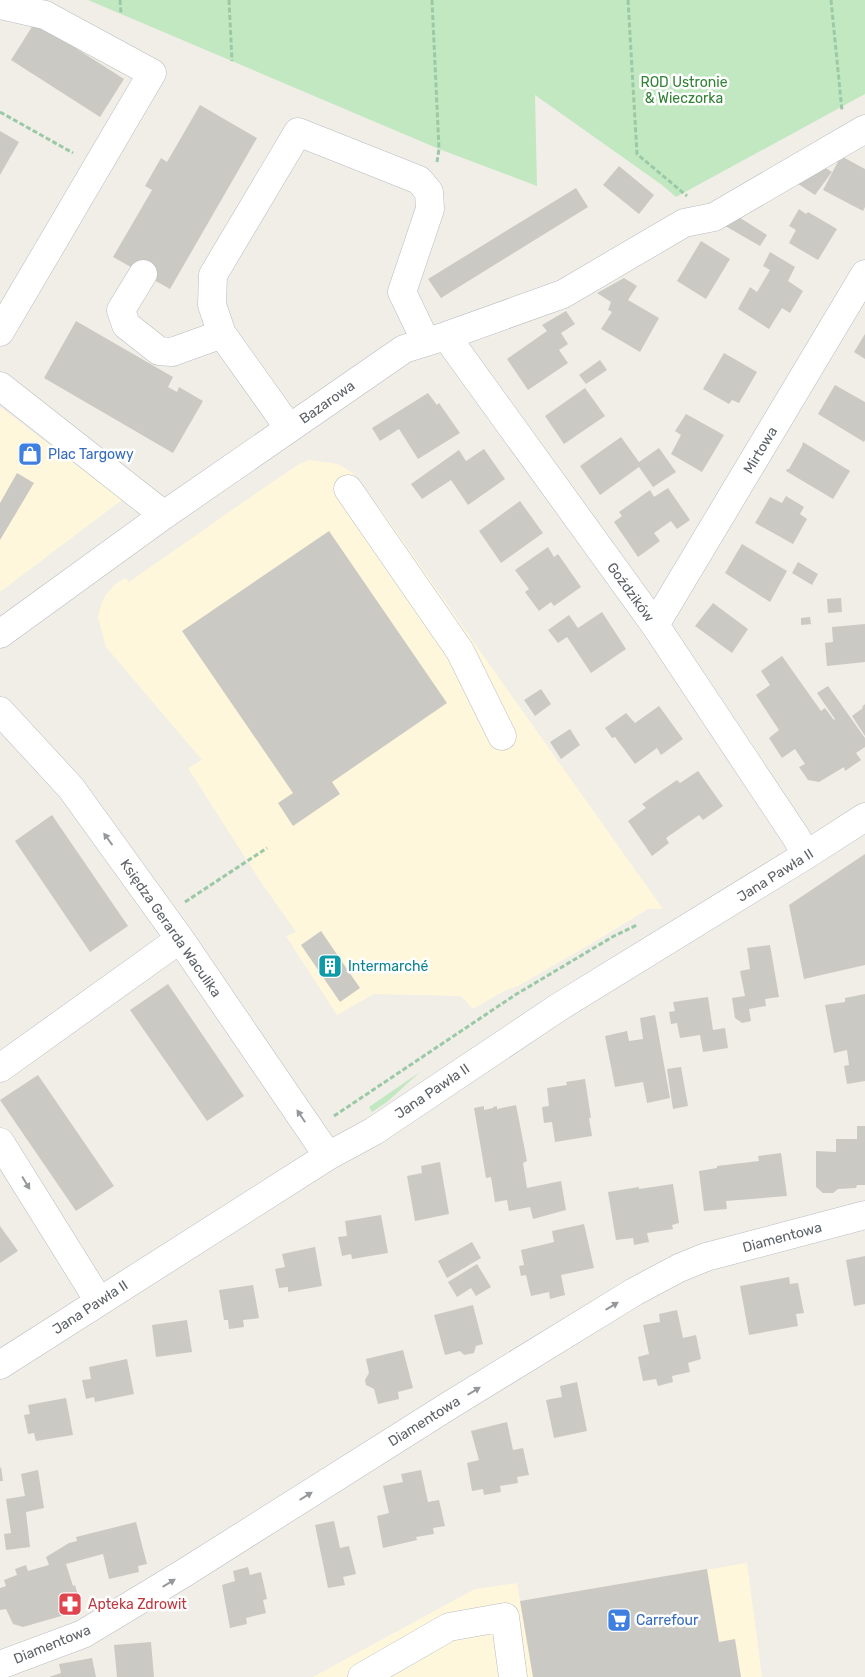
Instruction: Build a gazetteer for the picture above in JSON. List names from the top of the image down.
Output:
{
  "streets": {
    "street": [
      "Bazarowa",
      "Mirtowa",
      "Goździków",
      "Jana Pawła II",
      "Księdza Gerarda Waculika",
      "Diamentowa"
    ]
  },
  "crossings": [
    ["Bazarowa", "Goździków"],
    ["Mirtowa", "Goździków"],
    ["Goździków", "Jana Pawła II"],
    ["Jana Pawła II", "Księdza Gerarda Waculika"]
  ],
  "one_way": ["Księdza Gerarda Waculika", "Diamentowa"],
  "parks": ["ROD Ustronie & Wieczorka"],
  "places": {
    "shop": ["Plac Targowy"],
    "building": ["Intermarché"],
    "pharmacy": ["Apteka Zdrowit"],
    "supermarket": ["Carrefour"]
  }
}
